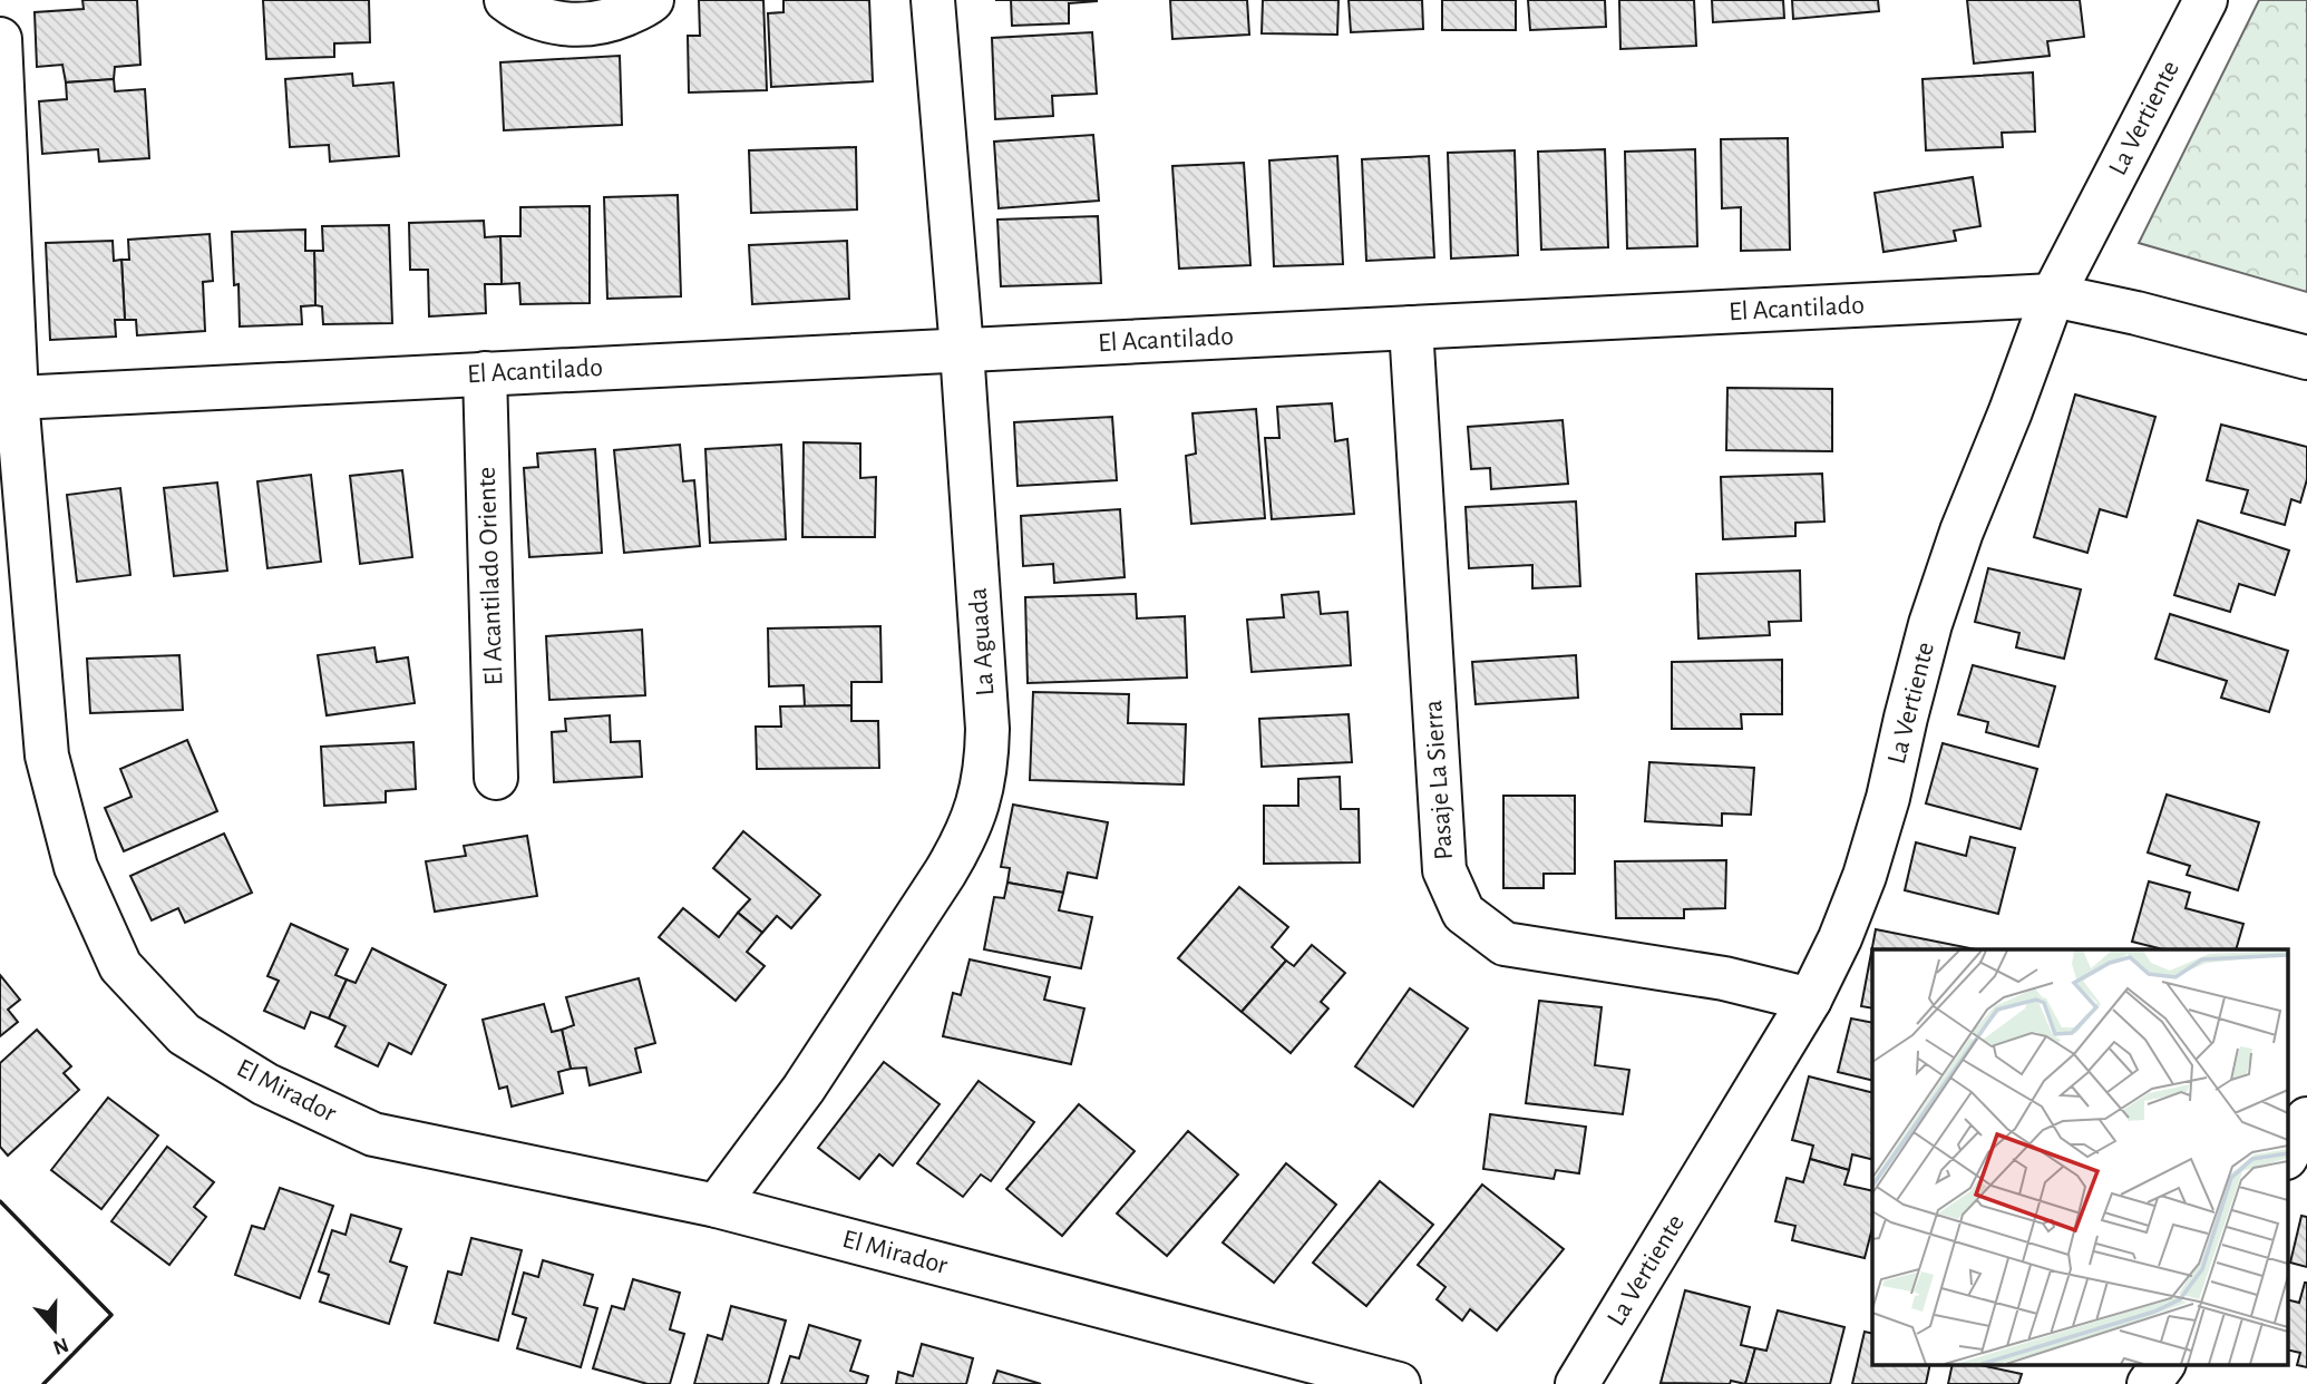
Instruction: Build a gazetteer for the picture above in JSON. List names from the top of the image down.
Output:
{
  "streets": {
    "street": [
      "La Vertiente",
      "El Acantilado",
      "El Acantilado Oriente",
      "La Aguada",
      "Pasaje La Sierra",
      "El Mirador"
    ]
  },
  "crossings": [
    ["La Vertiente", "El Acantilado"],
    ["La Vertiente", "Pasaje La Sierra"],
    ["El Acantilado", "El Acantilado Oriente"],
    ["El Acantilado", "La Aguada"],
    ["El Acantilado", "Pasaje La Sierra"],
    ["El Acantilado", "El Mirador"],
    ["La Aguada", "El Mirador"]
  ],
  "north": "bottom"
}
